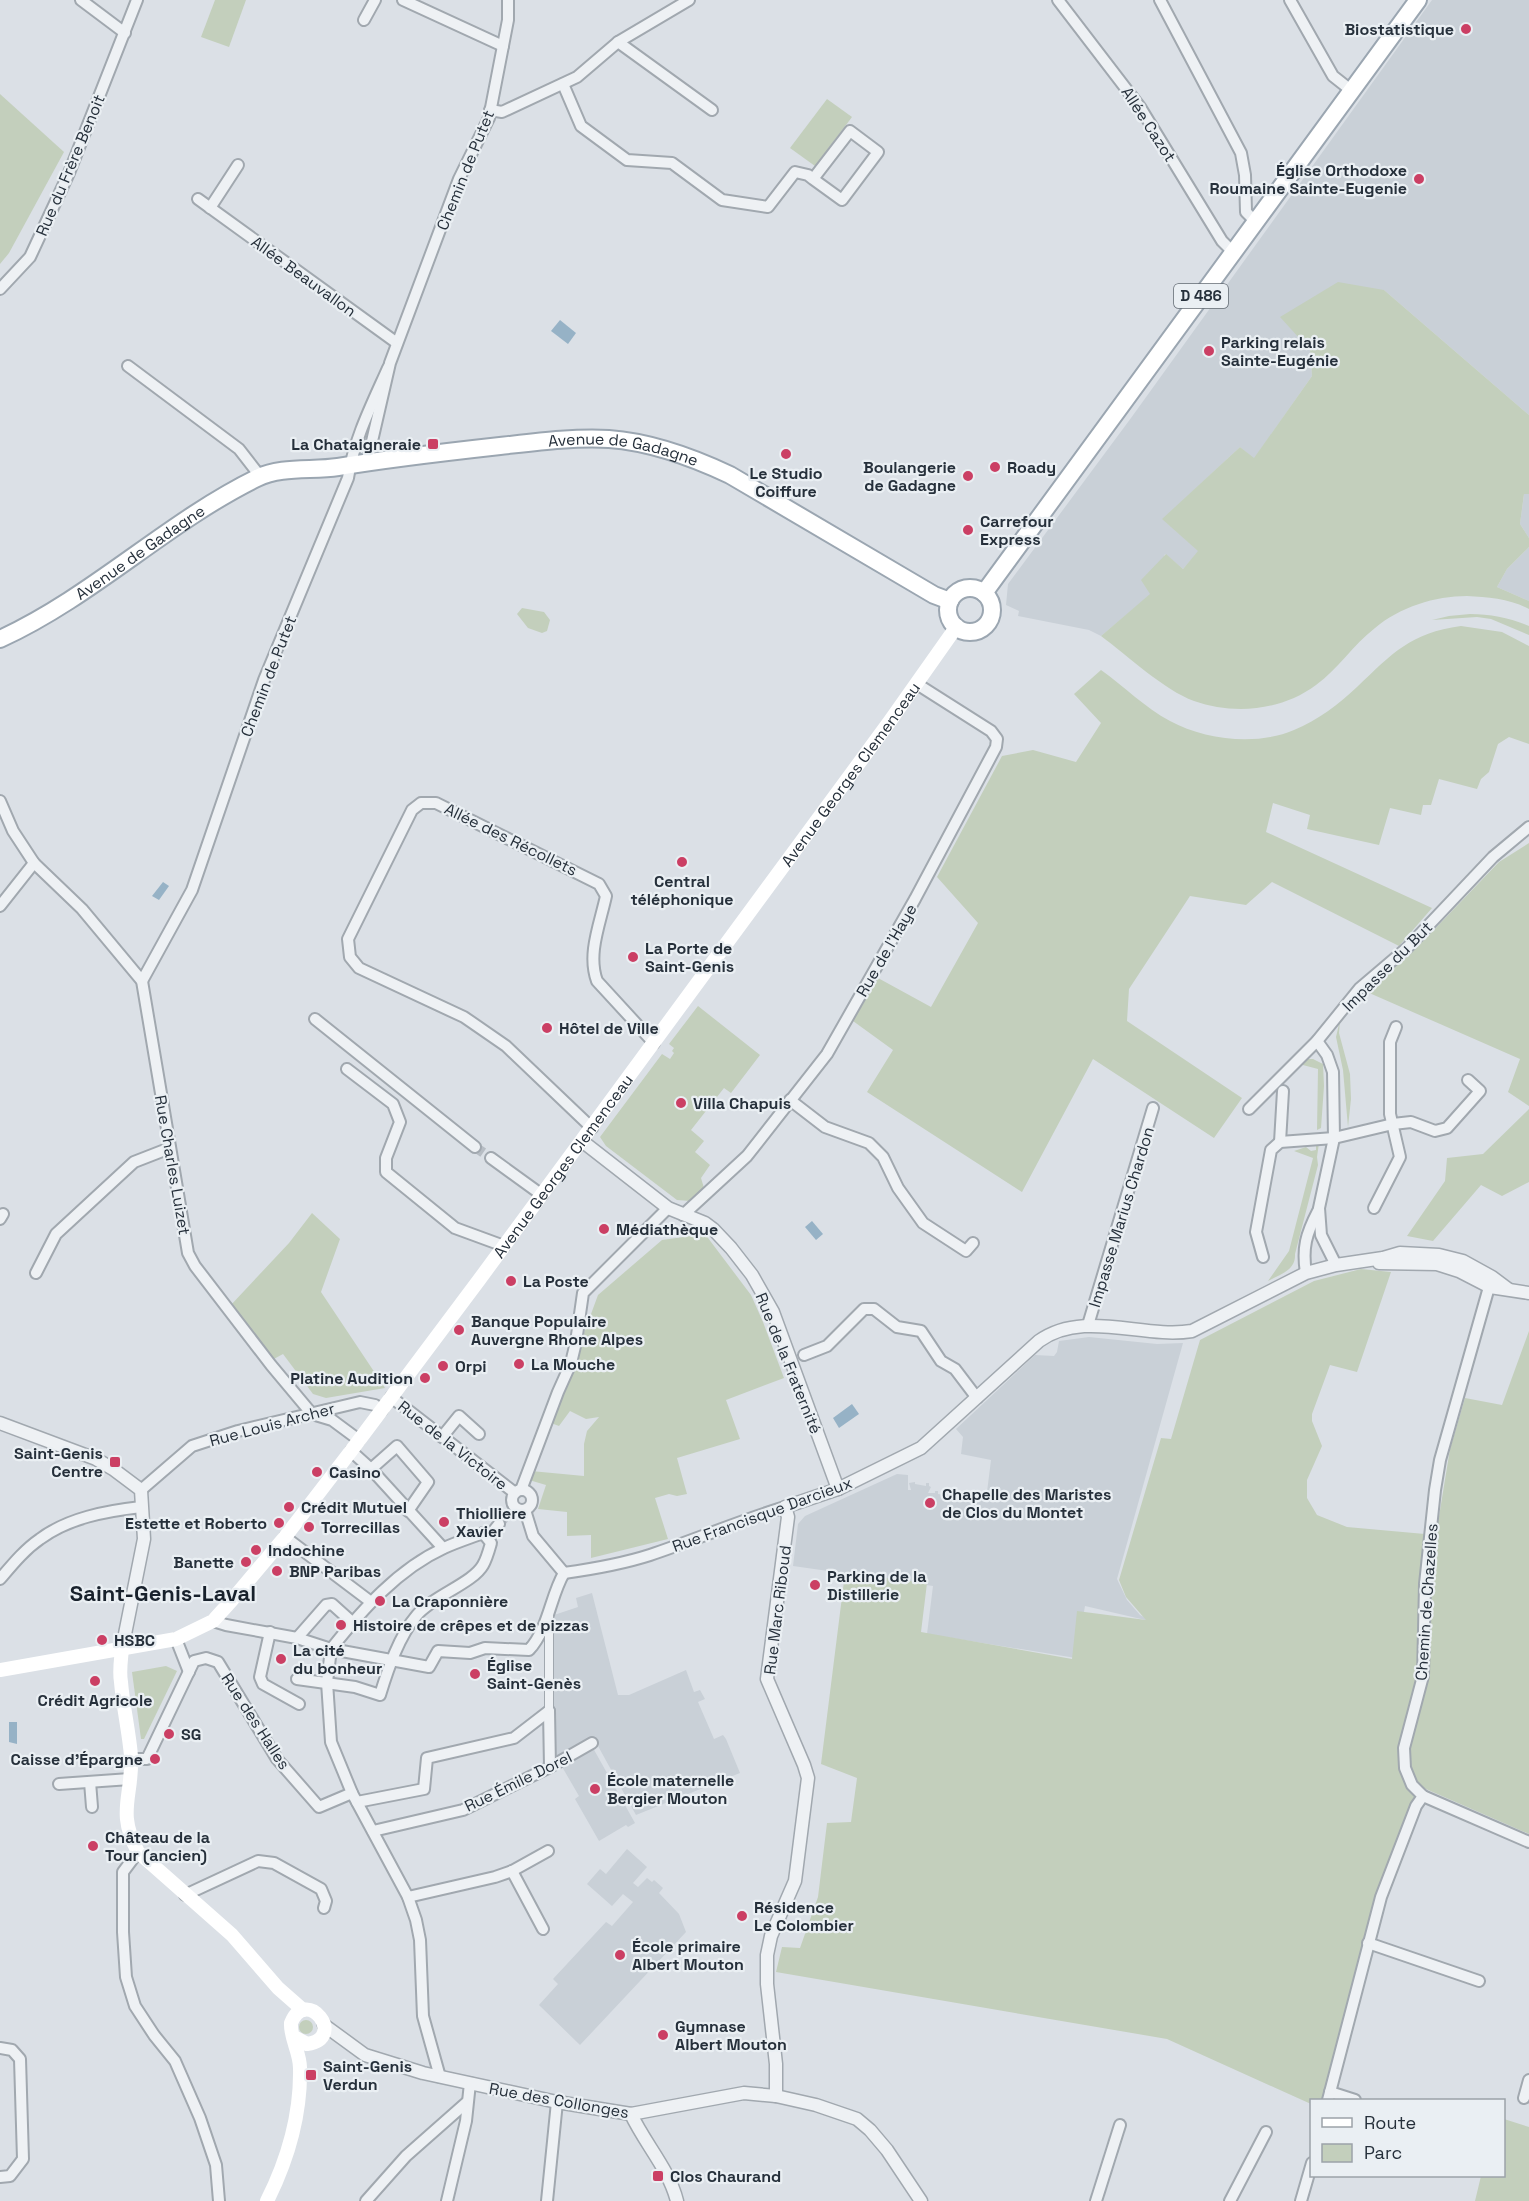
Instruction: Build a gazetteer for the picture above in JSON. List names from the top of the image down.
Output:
{
  "streets": {
    "main road": ["D 486", "Avenue de Gadagne", "Avenue Georges Clemenceau"],
    "street": [
      "Allée Cazot",
      "Rue du Frère Benoit",
      "Chemin de Putet",
      "Allée Beauvallon",
      "Allée des Récollets",
      "Rue de l'Haye",
      "Impasse du But",
      "Rue Charles Luizet",
      "Impasse Marius Chardon",
      "Rue de la Fraternité",
      "Rue Louis Archer",
      "Rue de la Victoire",
      "Rue Francisque Darcieux",
      "Chemin de Chazelles",
      "Rue Marc Riboud",
      "Rue des Halles",
      "Rue Émile Dorel",
      "Rue des Collonges"
    ]
  },
  "crossings": [
    ["Allée Cazot", "D 486"],
    ["Chemin de Putet", "Allée Beauvallon"],
    ["Chemin de Putet", "Avenue de Gadagne"],
    ["Chemin de Putet", "Rue Charles Luizet"],
    ["D 486", "Avenue de Gadagne"],
    ["D 486", "Avenue Georges Clemenceau"],
    ["Avenue de Gadagne", "Avenue Georges Clemenceau"],
    ["Avenue Georges Clemenceau", "Allée des Récollets"],
    ["Avenue Georges Clemenceau", "Rue de l'Haye"],
    ["Avenue Georges Clemenceau", "Rue Charles Luizet"],
    ["Avenue Georges Clemenceau", "Rue de la Fraternité"],
    ["Avenue Georges Clemenceau", "Rue Louis Archer"],
    ["Avenue Georges Clemenceau", "Rue de la Victoire"],
    ["Rue de l'Haye", "Rue de la Fraternité"],
    ["Rue Charles Luizet", "Rue Louis Archer"],
    ["Impasse Marius Chardon", "Rue Francisque Darcieux"],
    ["Rue de la Fraternité", "Rue Francisque Darcieux"],
    ["Rue Francisque Darcieux", "Chemin de Chazelles"],
    ["Rue Francisque Darcieux", "Rue Marc Riboud"],
    ["Rue Marc Riboud", "Rue des Collonges"]
  ],
  "districts": ["Saint-Genis-Laval"],
  "places": {
    "other": [
      "Biostatistique",
      "Église Orthodoxe Roumaine Sainte-Eugenie",
      "Parking relais Sainte-Eugénie",
      "Le Studio Coiffure",
      "Roady",
      "Boulangerie de Gadagne",
      "Carrefour Express",
      "Central téléphonique",
      "La Porte de Saint-Genis",
      "Hôtel de Ville",
      "Villa Chapuis",
      "Médiathèque",
      "La Poste",
      "Banque Populaire Auvergne Rhone Alpes",
      "La Mouche",
      "Orpi",
      "Platine Audition",
      "Casino",
      "Chapelle des Maristes de Clos du Montet",
      "Crédit Mutuel",
      "Thiolliere Xavier",
      "Estette et Roberto",
      "Torrecillas",
      "Indochine",
      "Banette",
      "BNP Paribas",
      "Parking de la Distillerie",
      "La Craponnière",
      "Histoire de crêpes et de pizzas",
      "HSBC",
      "La cité du bonheur",
      "Église Saint-Genès",
      "Crédit Agricole",
      "SG",
      "Caisse d'Épargne",
      "École maternelle Bergier Mouton",
      "Château de la Tour (ancien)",
      "Résidence Le Colombier",
      "École primaire Albert Mouton",
      "Gymnase Albert Mouton"
    ],
    "transit": [
      "La Chataigneraie",
      "Saint-Genis Centre",
      "Saint-Genis Verdun",
      "Clos Chaurand"
    ]
  },
  "legend": ["Route", "Parc"]
}
